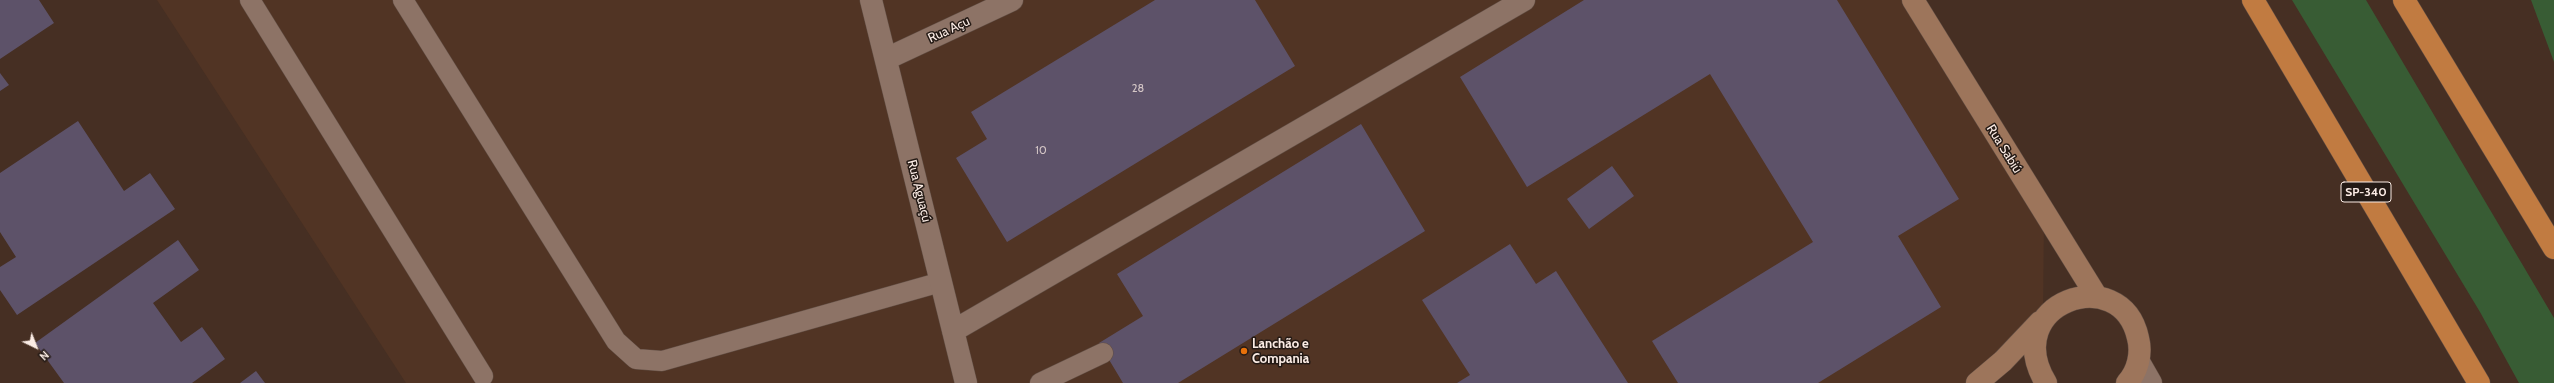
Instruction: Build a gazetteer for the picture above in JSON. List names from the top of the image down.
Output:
{
  "streets": {
    "highway": ["SP-340"],
    "main road": ["Rua Sabiú"],
    "street": ["Rua Açu", "Rua Aguaçú"]
  },
  "crossings": [
    ["Rua Açu", "Rua Aguaçú"]
  ],
  "places": ["Lanchão e Compania"],
  "house_numbers": ["28", "10"],
  "north": "bottom right"
}
